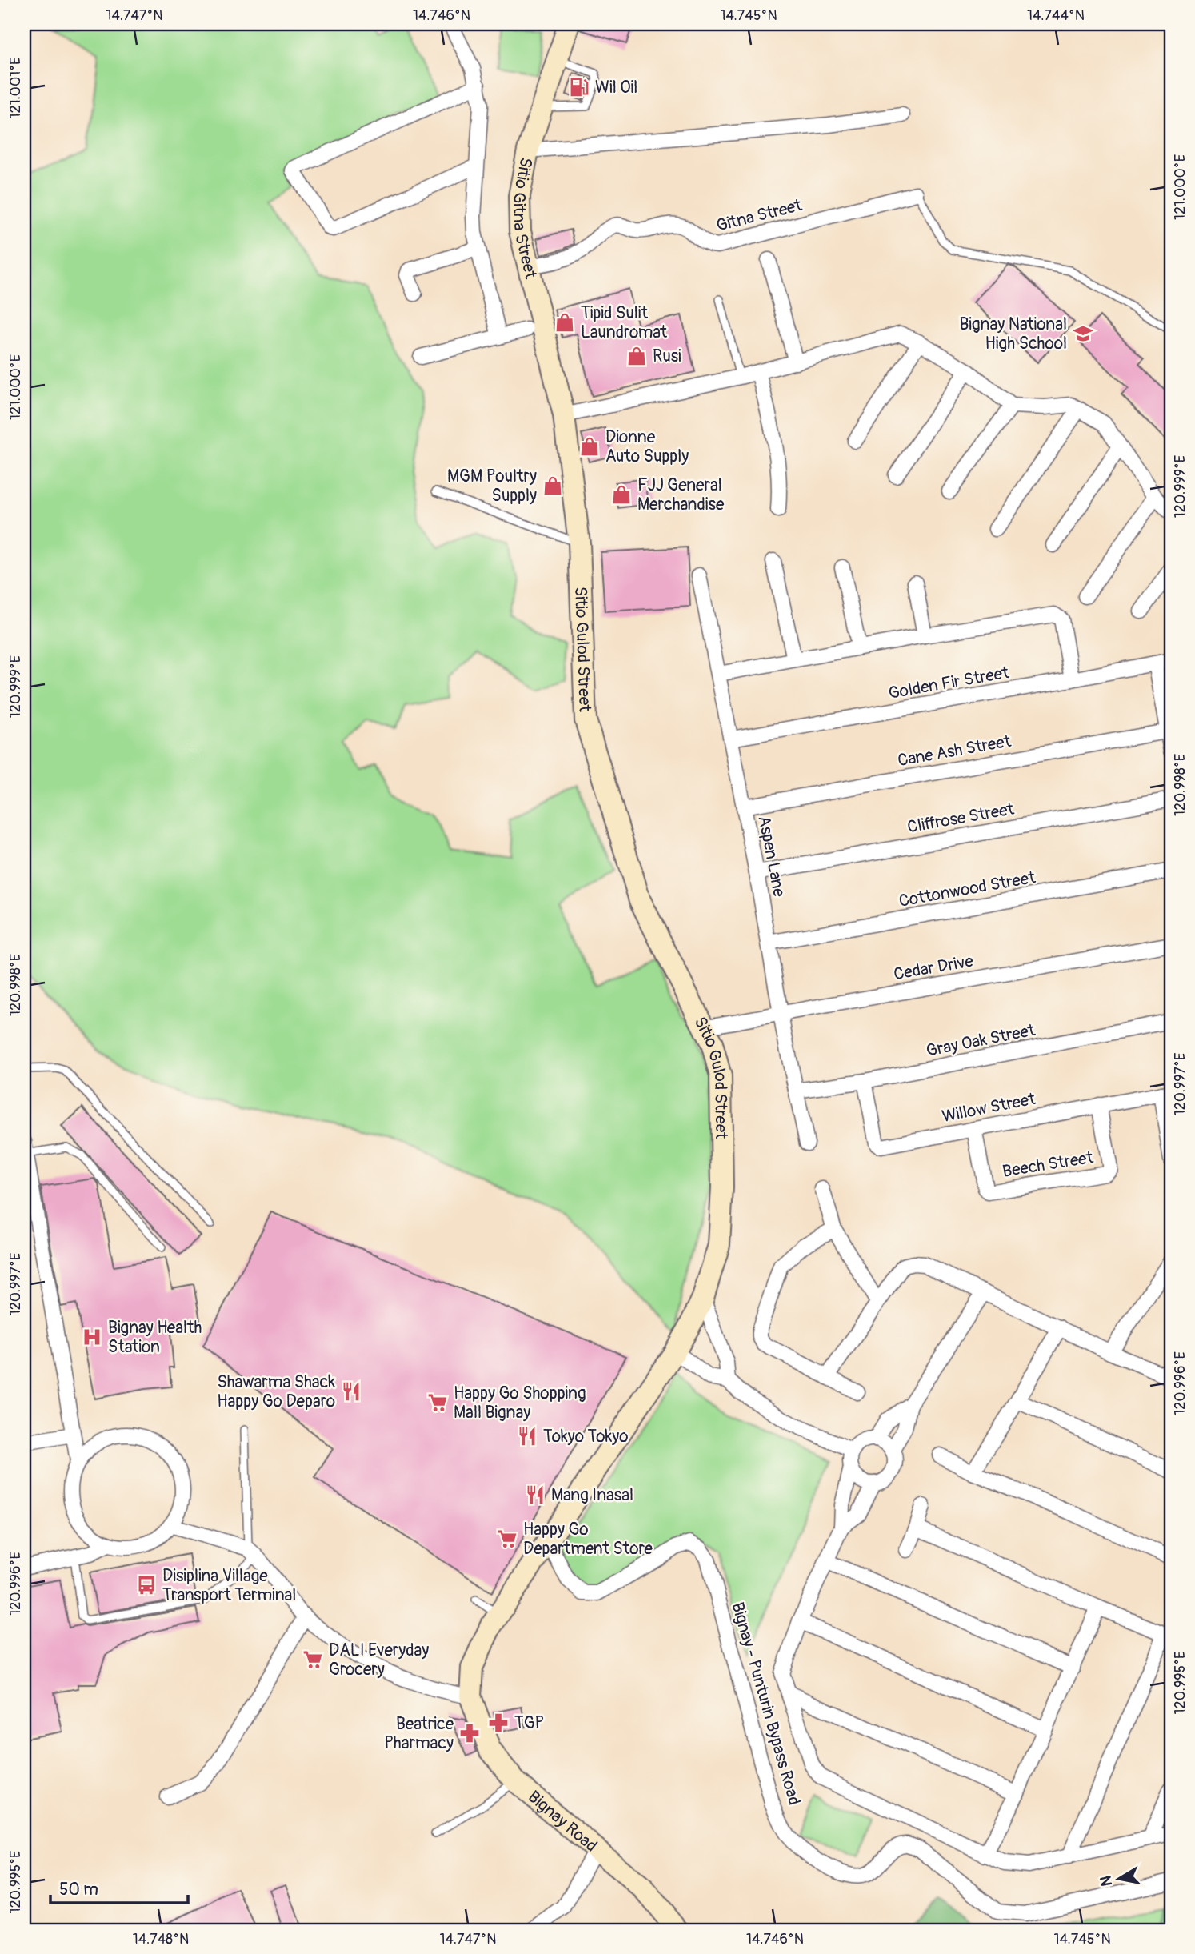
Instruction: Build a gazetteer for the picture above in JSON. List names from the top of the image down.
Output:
{
  "streets": {
    "main road": ["Sitio Gitna Street", "Sitio Gulod Street", "Bignay Road"],
    "street": [
      "Gitna Street",
      "Golden Fir Street",
      "Cane Ash Street",
      "Cliffrose Street",
      "Aspen Lane",
      "Cottonwood Street",
      "Cedar Drive",
      "Gray Oak Street",
      "Willow Street",
      "Beech Street",
      "Bignay - Punturin Bypass Road"
    ]
  },
  "crossings": [
    ["Gitna Street", "Sitio Gitna Street"],
    ["Sitio Gitna Street", "Sitio Gulod Street"],
    ["Sitio Gulod Street", "Cedar Drive"],
    ["Sitio Gulod Street", "Bignay - Punturin Bypass Road"],
    ["Sitio Gulod Street", "Bignay Road"],
    ["Golden Fir Street", "Aspen Lane"],
    ["Cane Ash Street", "Aspen Lane"],
    ["Cliffrose Street", "Aspen Lane"],
    ["Aspen Lane", "Cottonwood Street"],
    ["Aspen Lane", "Cedar Drive"],
    ["Aspen Lane", "Gray Oak Street"],
    ["Gray Oak Street", "Willow Street"],
    ["Willow Street", "Beech Street"]
  ],
  "places": {
    "fuel station": ["Wil Oil"],
    "shop": [
      "Tipid Sulit Laundromat",
      "Rusi",
      "Dionne Auto Supply",
      "MGM Poultry Supply",
      "FJJ General Merchandise"
    ],
    "school or university": ["Bignay National High School"],
    "hospital": ["Bignay Health Station"],
    "restaurant": ["Shawarma Shack Happy Go Deparo", "Tokyo Tokyo", "Mang Inasal"],
    "supermarket": ["Happy Go Shopping Mall Bignay", "Happy Go Department Store", "DALI Everyday Grocery"],
    "bus stop": ["Disiplina Village Transport Terminal"],
    "pharmacy": ["TGP", "Beatrice Pharmacy"]
  },
  "scale_bar": "50 m",
  "north": "left",
  "coordinates": [
    "14.747°N",
    "14.746°N",
    "14.745°N",
    "14.744°N",
    "121.001°E",
    "121.000°E",
    "120.999°E",
    "120.998°E",
    "120.997°E",
    "120.996°E",
    "120.995°E",
    "14.748°N"
  ]
}
